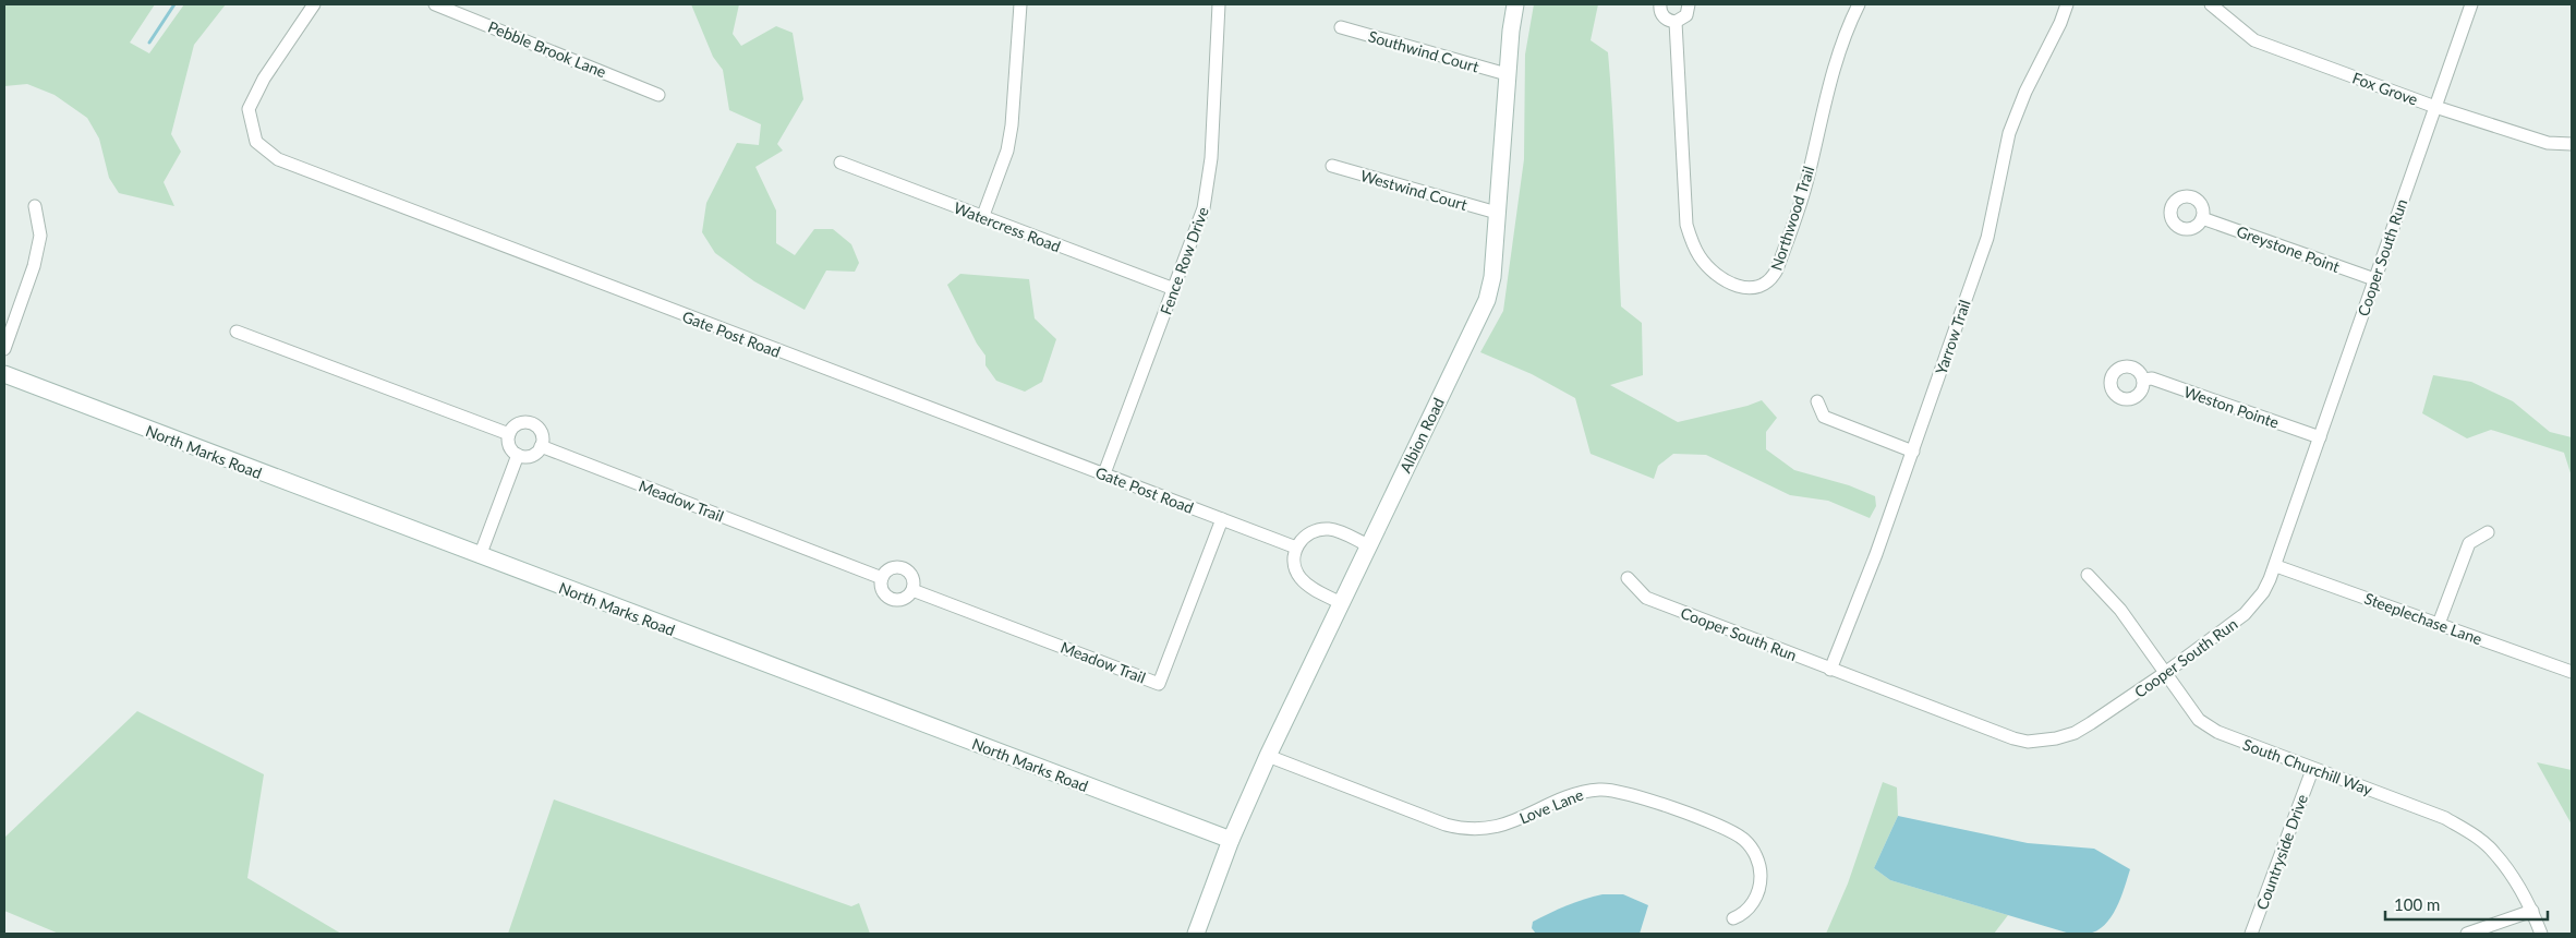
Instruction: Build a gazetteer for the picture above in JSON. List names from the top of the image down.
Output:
{
  "streets": {
    "street": [
      "Pebble Brook Lane",
      "Southwind Court",
      "Fox Grove",
      "Westwind Court",
      "Northwood Trail",
      "Watercress Road",
      "Greystone Point",
      "Cooper South Run",
      "Fence Row Drive",
      "Gate Post Road",
      "Yarrow Trail",
      "Weston Pointe",
      "Albion Road",
      "North Marks Road",
      "Meadow Trail",
      "Steeplechase Lane",
      "South Churchill Way",
      "Love Lane",
      "Countryside Drive"
    ]
  },
  "crossings": [
    ["Southwind Court", "Albion Road"],
    ["Fox Grove", "Cooper South Run"],
    ["Westwind Court", "Albion Road"],
    ["Watercress Road", "Fence Row Drive"],
    ["Greystone Point", "Cooper South Run"],
    ["Cooper South Run", "Yarrow Trail"],
    ["Cooper South Run", "Weston Pointe"],
    ["Cooper South Run", "Steeplechase Lane"],
    ["Cooper South Run", "South Churchill Way"],
    ["Fence Row Drive", "Gate Post Road"],
    ["Gate Post Road", "Albion Road"],
    ["Gate Post Road", "Meadow Trail"],
    ["Albion Road", "North Marks Road"],
    ["Albion Road", "Love Lane"],
    ["South Churchill Way", "Countryside Drive"]
  ],
  "scale_bar": "100 m"
}
